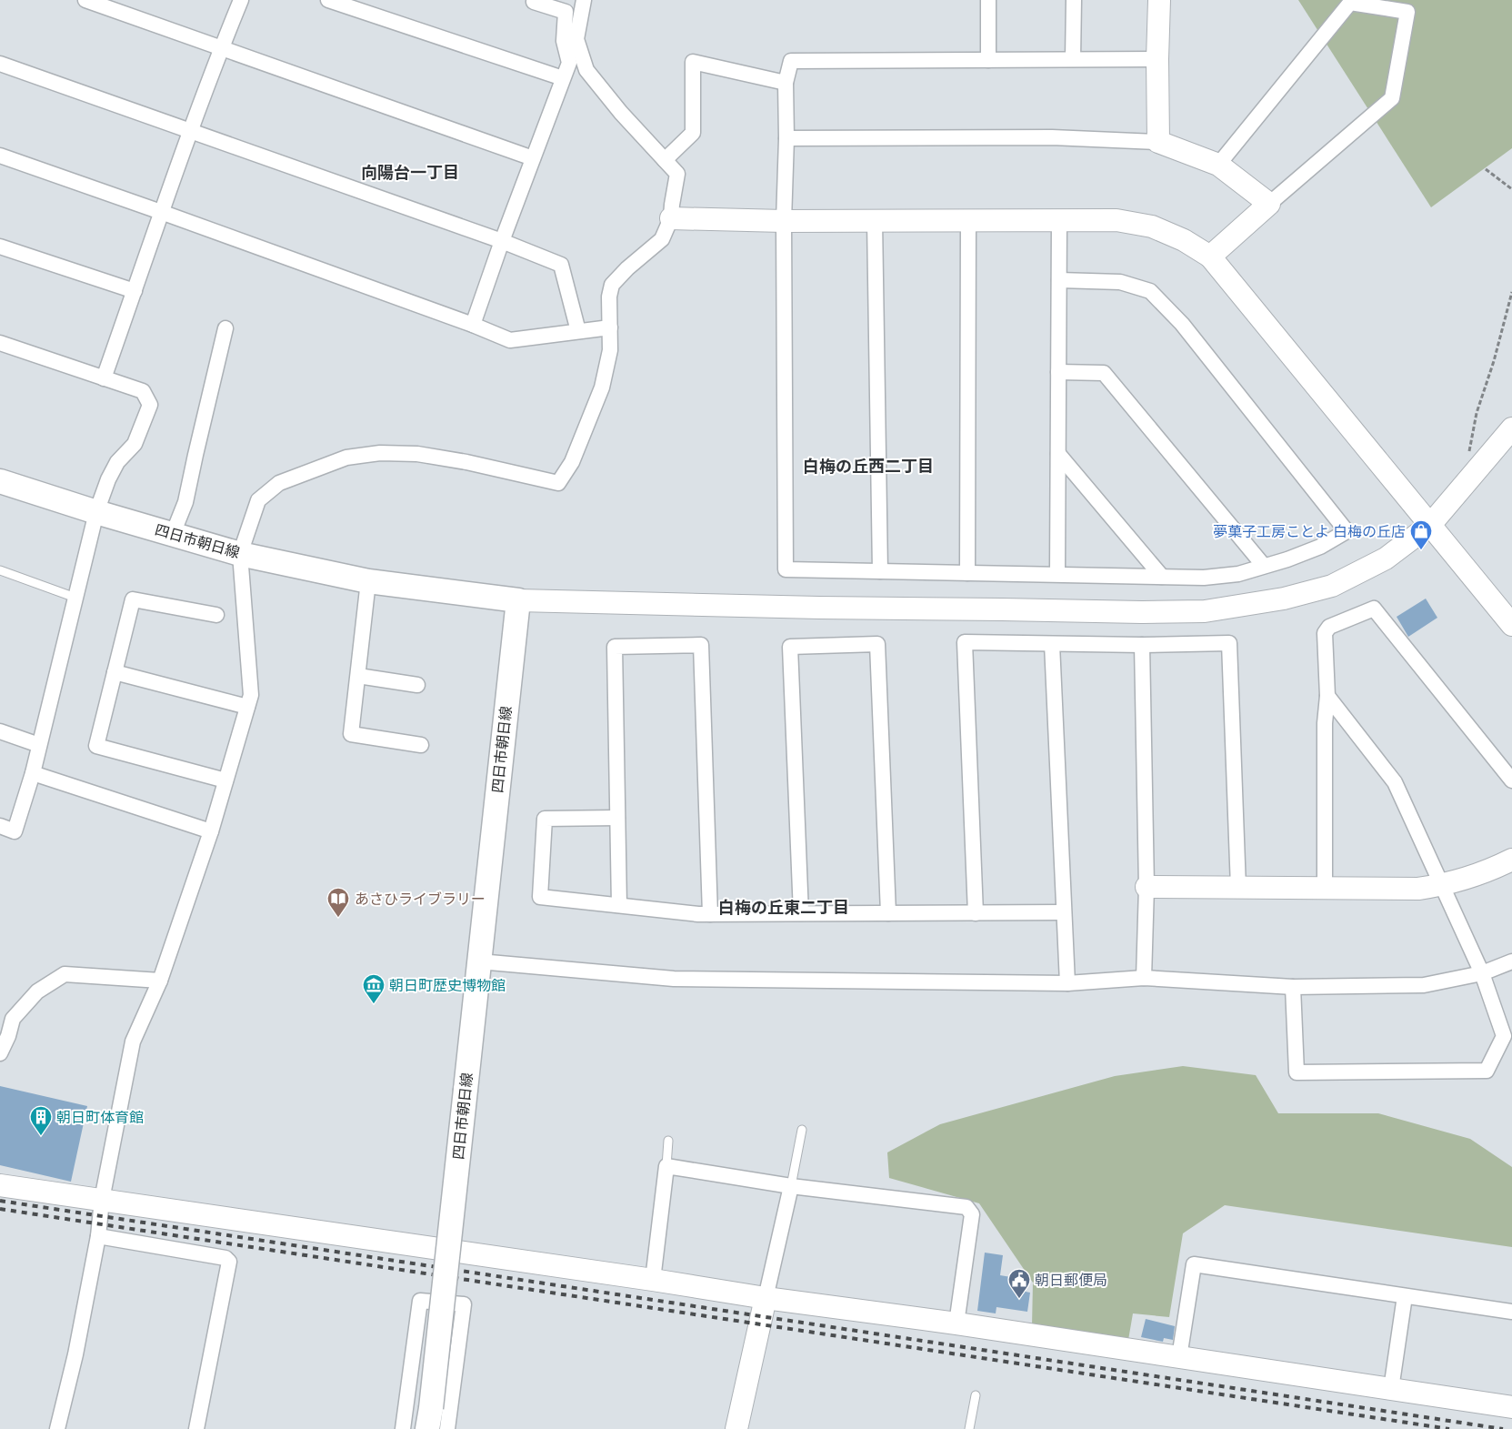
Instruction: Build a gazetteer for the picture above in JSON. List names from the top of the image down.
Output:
{
  "streets": {
    "main road": ["四日市朝日線"]
  },
  "districts": ["向陽台一丁目", "白梅の丘西二丁目", "白梅の丘東二丁目"],
  "places": {
    "shop": ["夢菓子工房ことよ 白梅の丘店"],
    "library": ["あさひライブラリー"],
    "museum": ["朝日町歴史博物館"],
    "building": ["朝日町体育館"],
    "public building": ["朝日郵便局"]
  }
}
